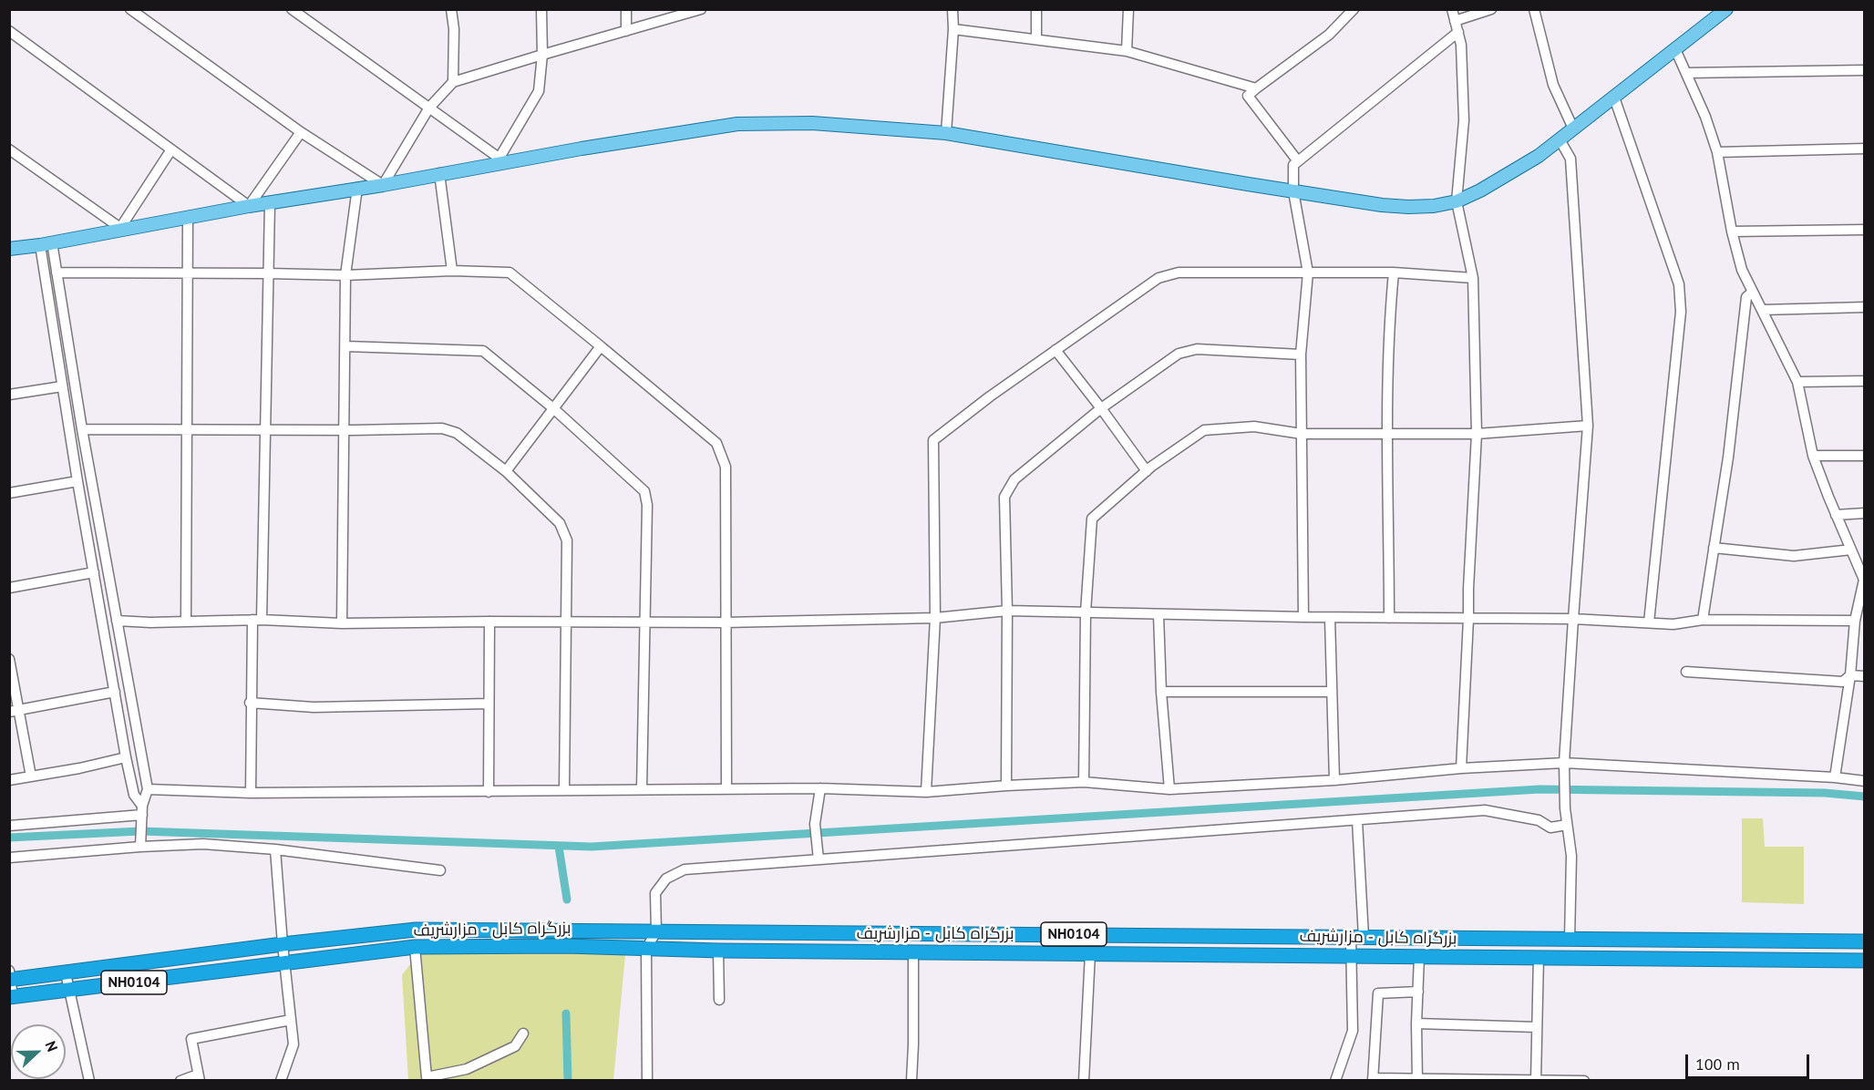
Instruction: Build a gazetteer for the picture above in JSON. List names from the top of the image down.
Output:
{
  "streets": {
    "highway": ["بزرگراه کابل - مزارشریف", "NH0104"]
  },
  "scale_bar": "100 m",
  "north": "right"
}
